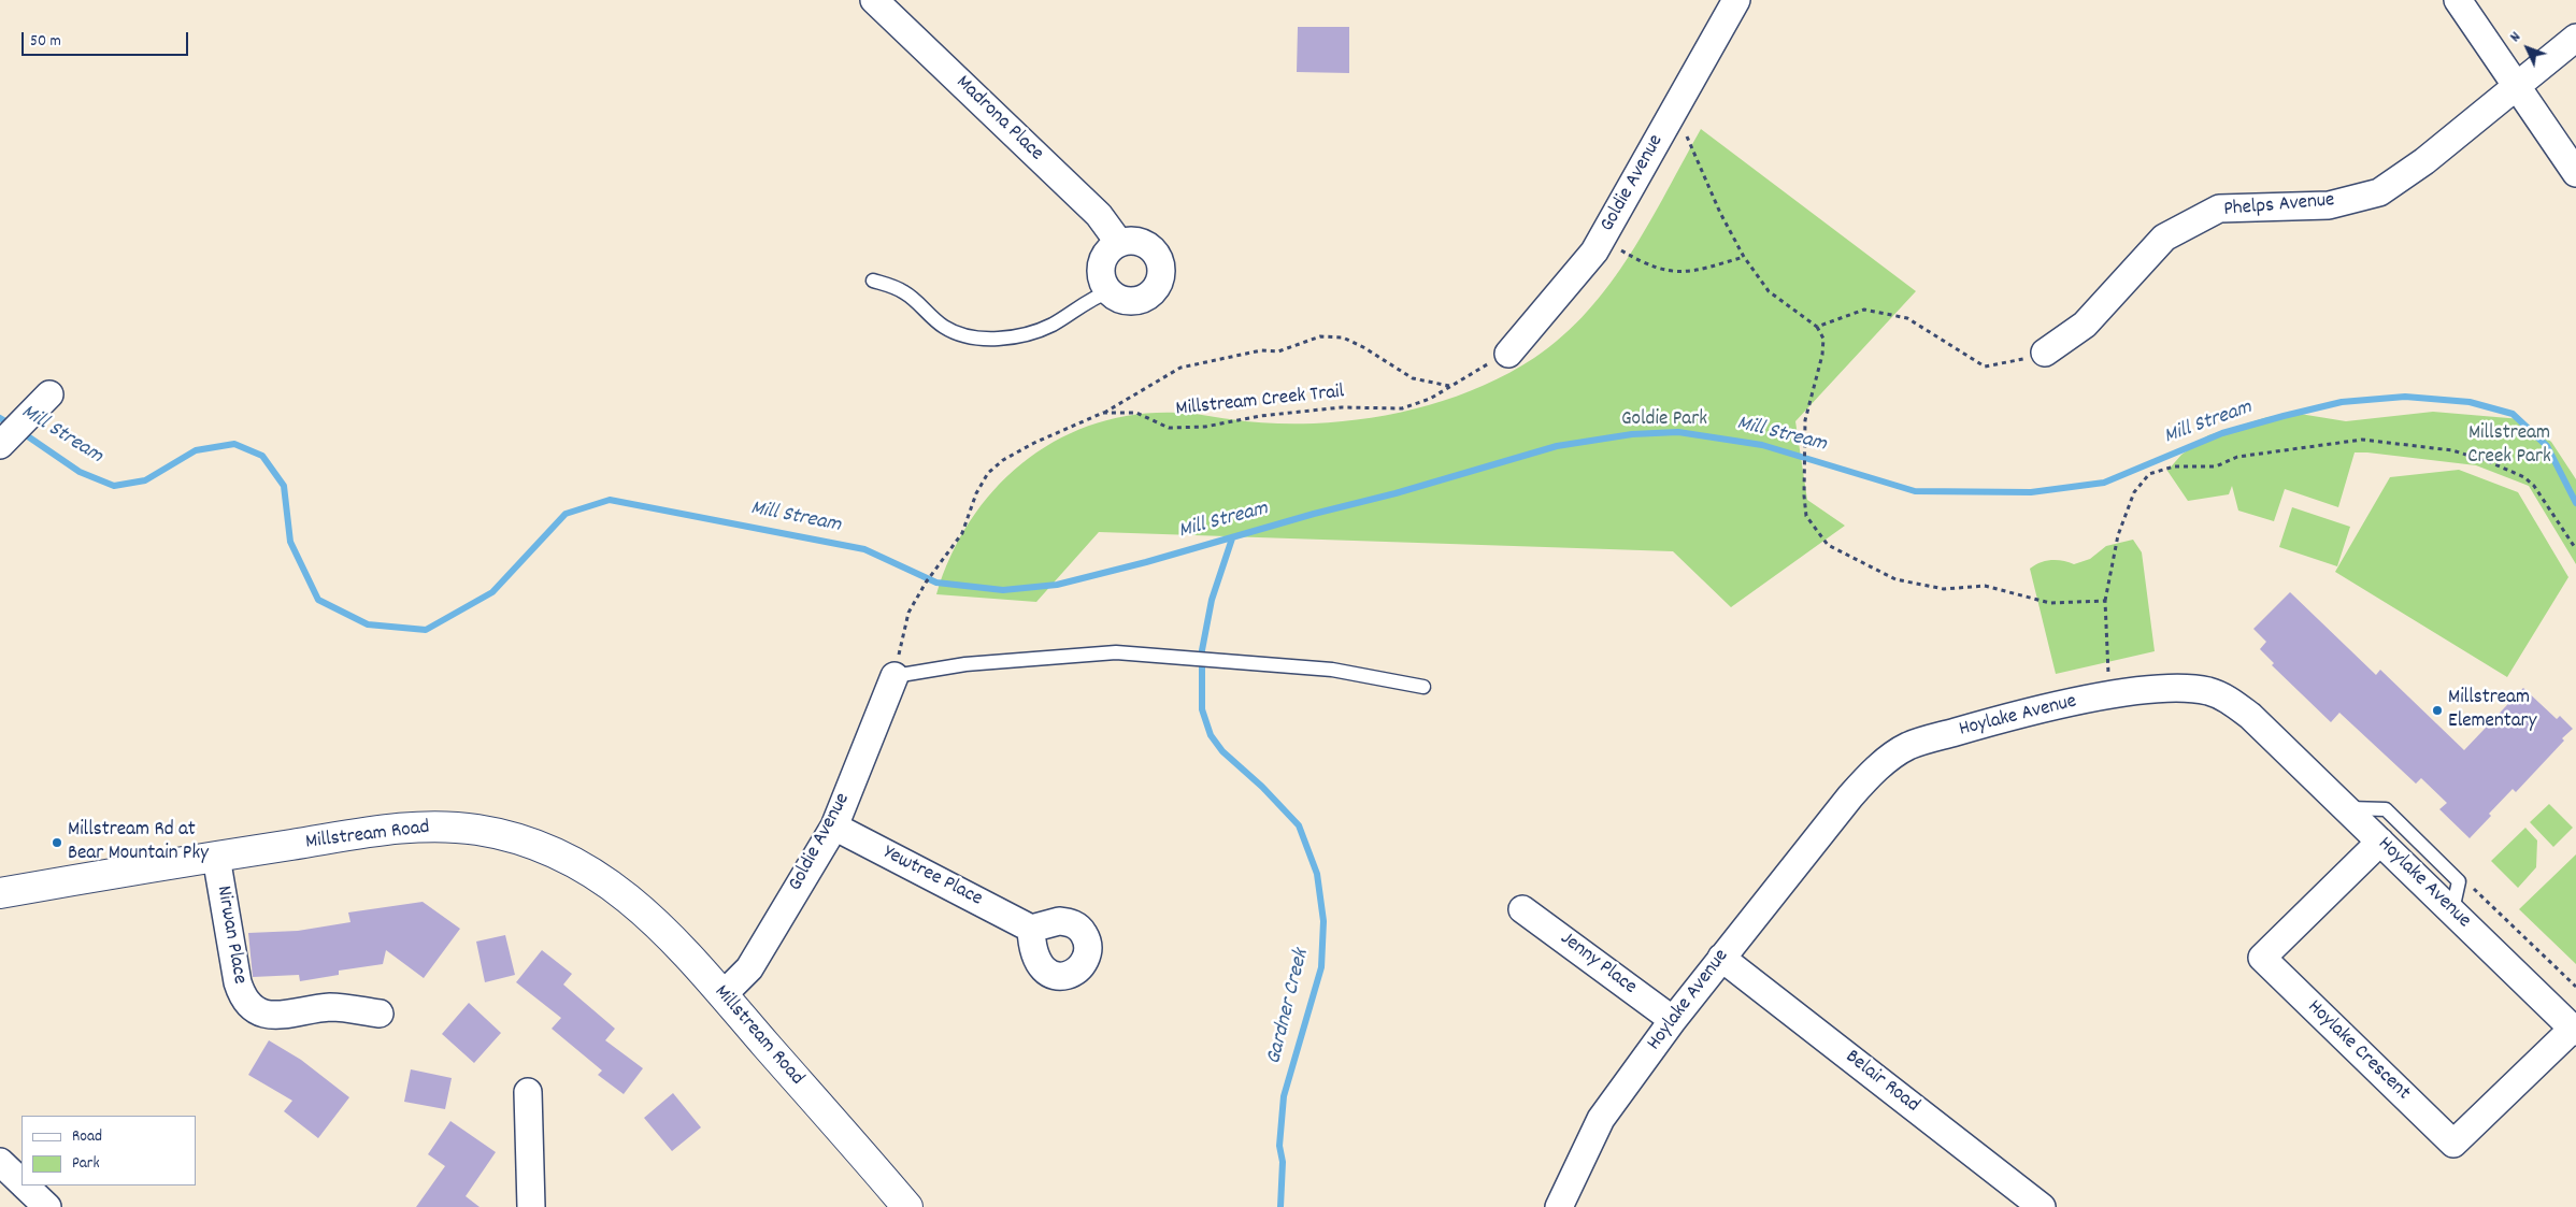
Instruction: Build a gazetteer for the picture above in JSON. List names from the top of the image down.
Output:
{
  "streets": {
    "main road": ["Millstream Road"],
    "street": [
      "Madrona Place",
      "Goldie Avenue",
      "Phelps Avenue",
      "Hoylake Avenue",
      "Yewtree Place",
      "Nirwan Place",
      "Jenny Place",
      "Hoylake Crescent",
      "Belair Road"
    ],
    "path": ["Millstream Creek Trail"]
  },
  "crossings": [
    ["Goldie Avenue", "Millstream Creek Trail"],
    ["Goldie Avenue", "Millstream Road"],
    ["Goldie Avenue", "Yewtree Place"],
    ["Hoylake Avenue", "Jenny Place"],
    ["Hoylake Avenue", "Hoylake Crescent"],
    ["Hoylake Avenue", "Belair Road"],
    ["Millstream Road", "Nirwan Place"]
  ],
  "water": ["Mill Stream", "Gardner Creek"],
  "parks": ["Goldie Park", "Millstream Creek Park"],
  "places": ["Millstream Elementary", "Millstream Rd at Bear Mountain Pky"],
  "legend": ["Road", "Park"],
  "scale_bar": "50 m",
  "north": "top left"
}
